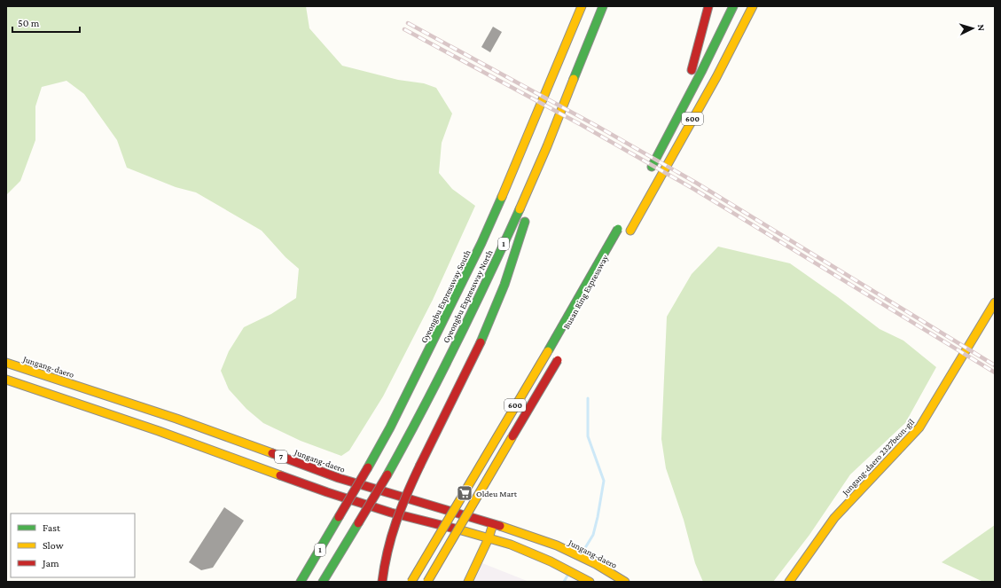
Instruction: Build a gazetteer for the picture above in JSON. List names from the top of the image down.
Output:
{
  "streets": {
    "main road": [
      "600",
      "1",
      "Busan Ring Expressway",
      "Gyeongbu Expressway South",
      "Gyeongbu Expressway North",
      "Jungang-daero",
      "7",
      "Jungang-daero 2327beon-gil"
    ]
  },
  "places": {
    "supermarket": ["Oldeu Mart"]
  },
  "legend": ["Fast", "Slow", "Jam"],
  "scale_bar": "50 m",
  "north": "right"
}
